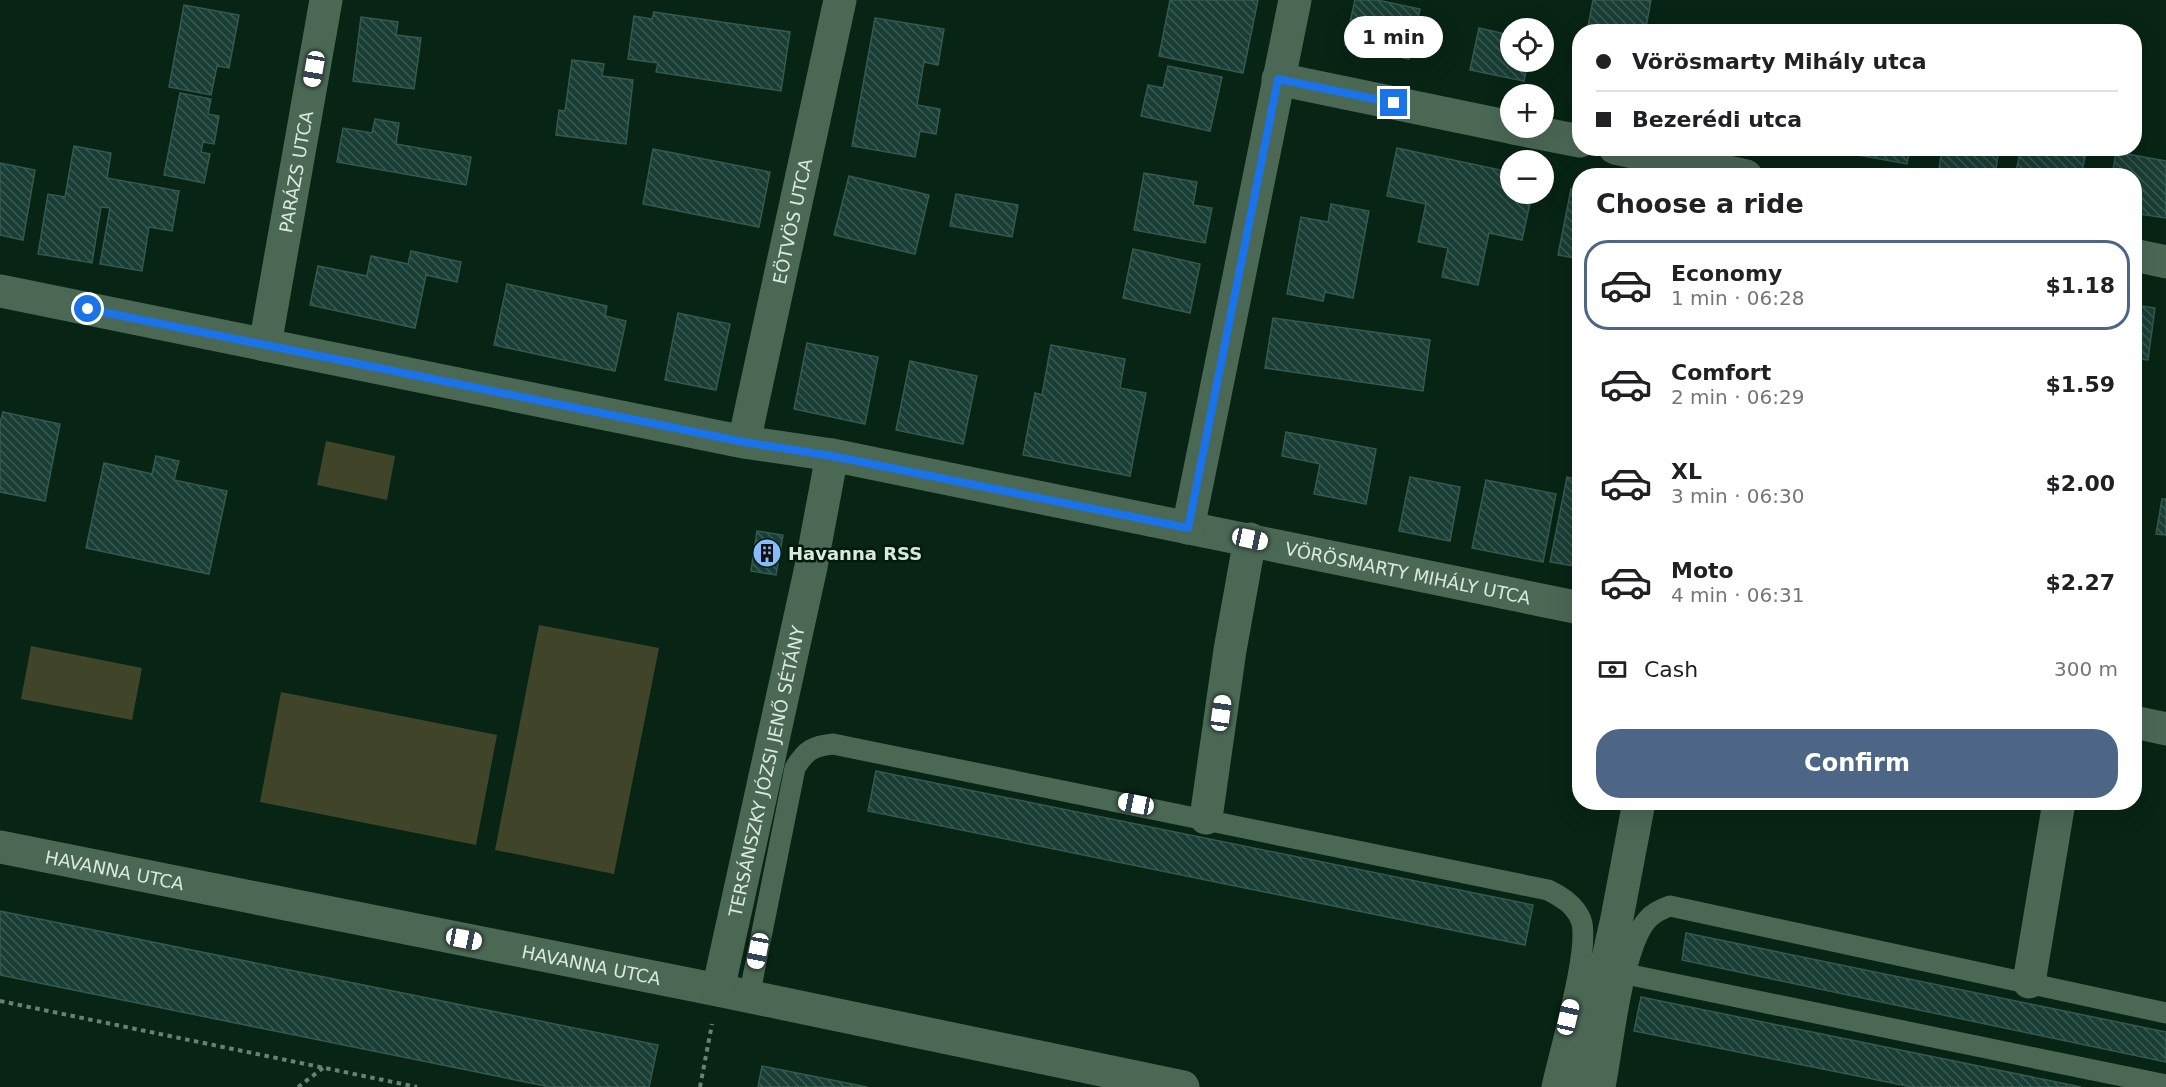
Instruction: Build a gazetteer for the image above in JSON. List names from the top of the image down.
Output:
{
  "streets": {
    "street": [
      "PARÁZS UTCA",
      "EÖTVÖS UTCA",
      "VÖRÖSMARTY MIHÁLY UTCA",
      "TERSÁNSZKY JÓZSI JENŐ SÉTÁNY",
      "HAVANNA UTCA"
    ]
  },
  "crossings": [
    ["PARÁZS UTCA", "VÖRÖSMARTY MIHÁLY UTCA"],
    ["EÖTVÖS UTCA", "VÖRÖSMARTY MIHÁLY UTCA"],
    ["VÖRÖSMARTY MIHÁLY UTCA", "TERSÁNSZKY JÓZSI JENŐ SÉTÁNY"],
    ["TERSÁNSZKY JÓZSI JENŐ SÉTÁNY", "HAVANNA UTCA"]
  ],
  "places": {
    "building": ["Havanna RSS"]
  },
  "page": {
    "bubble": "1 min",
    "map_buttons": ["+", "−"],
    "banner": ["Vörösmarty Mihály utca", "Bezerédi utca"],
    "heading": "Choose a ride",
    "list": [
      {
        "name": "Economy",
        "note": "1 min · 06:28",
        "value": "$1.18"
      },
      {
        "name": "Comfort",
        "note": "2 min · 06:29",
        "value": "$1.59"
      },
      {
        "name": "XL",
        "note": "3 min · 06:30",
        "value": "$2.00"
      },
      {
        "name": "Moto",
        "note": "4 min · 06:31",
        "value": "$2.27"
      }
    ],
    "pay": ["Cash", "300 m"],
    "buttons": "Confirm"
  }
}
